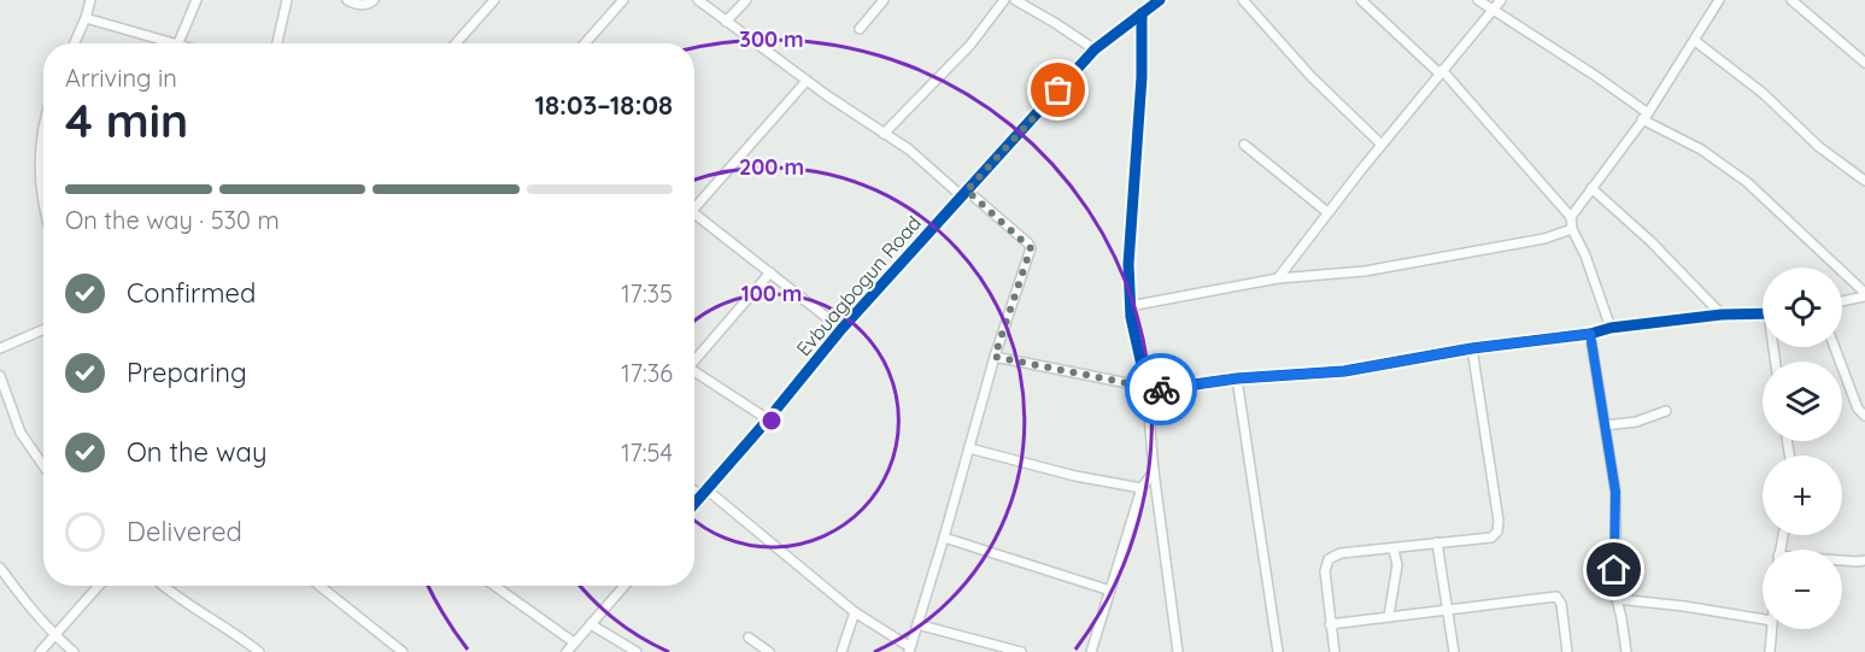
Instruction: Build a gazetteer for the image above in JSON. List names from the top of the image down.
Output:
{
  "streets": {
    "street": ["Evbuagbogun Road"]
  },
  "page": {
    "heading": ["4 min", "Arriving in", "18:03–18:08"],
    "bar": "On the way · 530 m",
    "list": [
      ["Confirmed", "17:35"],
      ["Preparing", "17:36"],
      ["On the way", "17:54"],
      "Delivered"
    ],
    "map_buttons": ["+", "−"]
  },
  "rings": ["300 m", "200 m", "100 m"]
}
